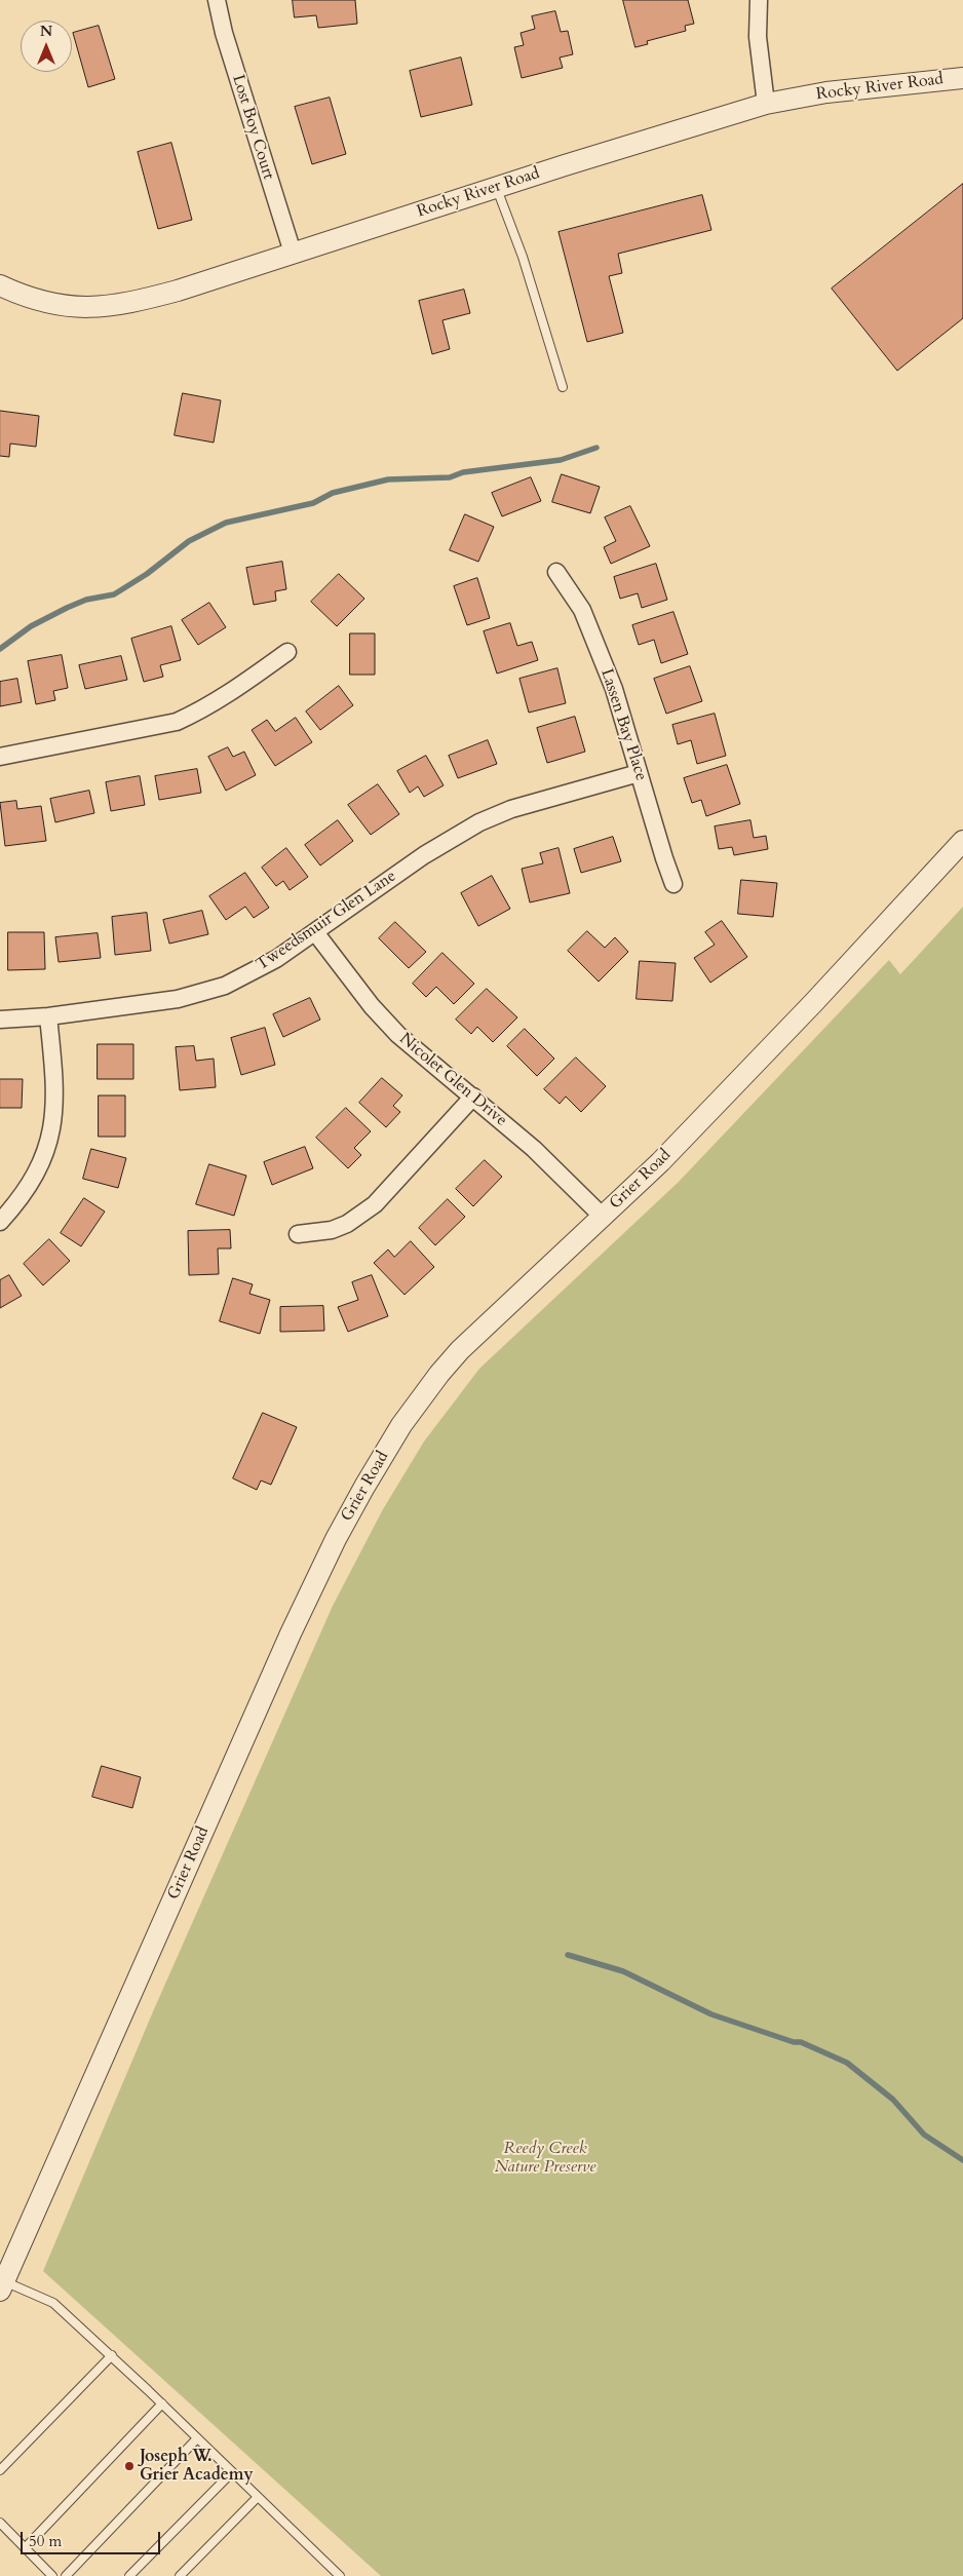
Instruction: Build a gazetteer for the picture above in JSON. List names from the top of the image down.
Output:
{
  "streets": {
    "street": [
      "Rocky River Road",
      "Lost Boy Court",
      "Lassen Bay Place",
      "Tweedsmuir Glen Lane",
      "Nicolet Glen Drive",
      "Grier Road"
    ]
  },
  "crossings": [
    ["Rocky River Road", "Lost Boy Court"],
    ["Lassen Bay Place", "Tweedsmuir Glen Lane"],
    ["Tweedsmuir Glen Lane", "Nicolet Glen Drive"],
    ["Nicolet Glen Drive", "Grier Road"]
  ],
  "parks": ["Reedy Creek Nature Preserve"],
  "places": ["Joseph W. Grier Academy"],
  "scale_bar": "50 m",
  "north": "top"
}
